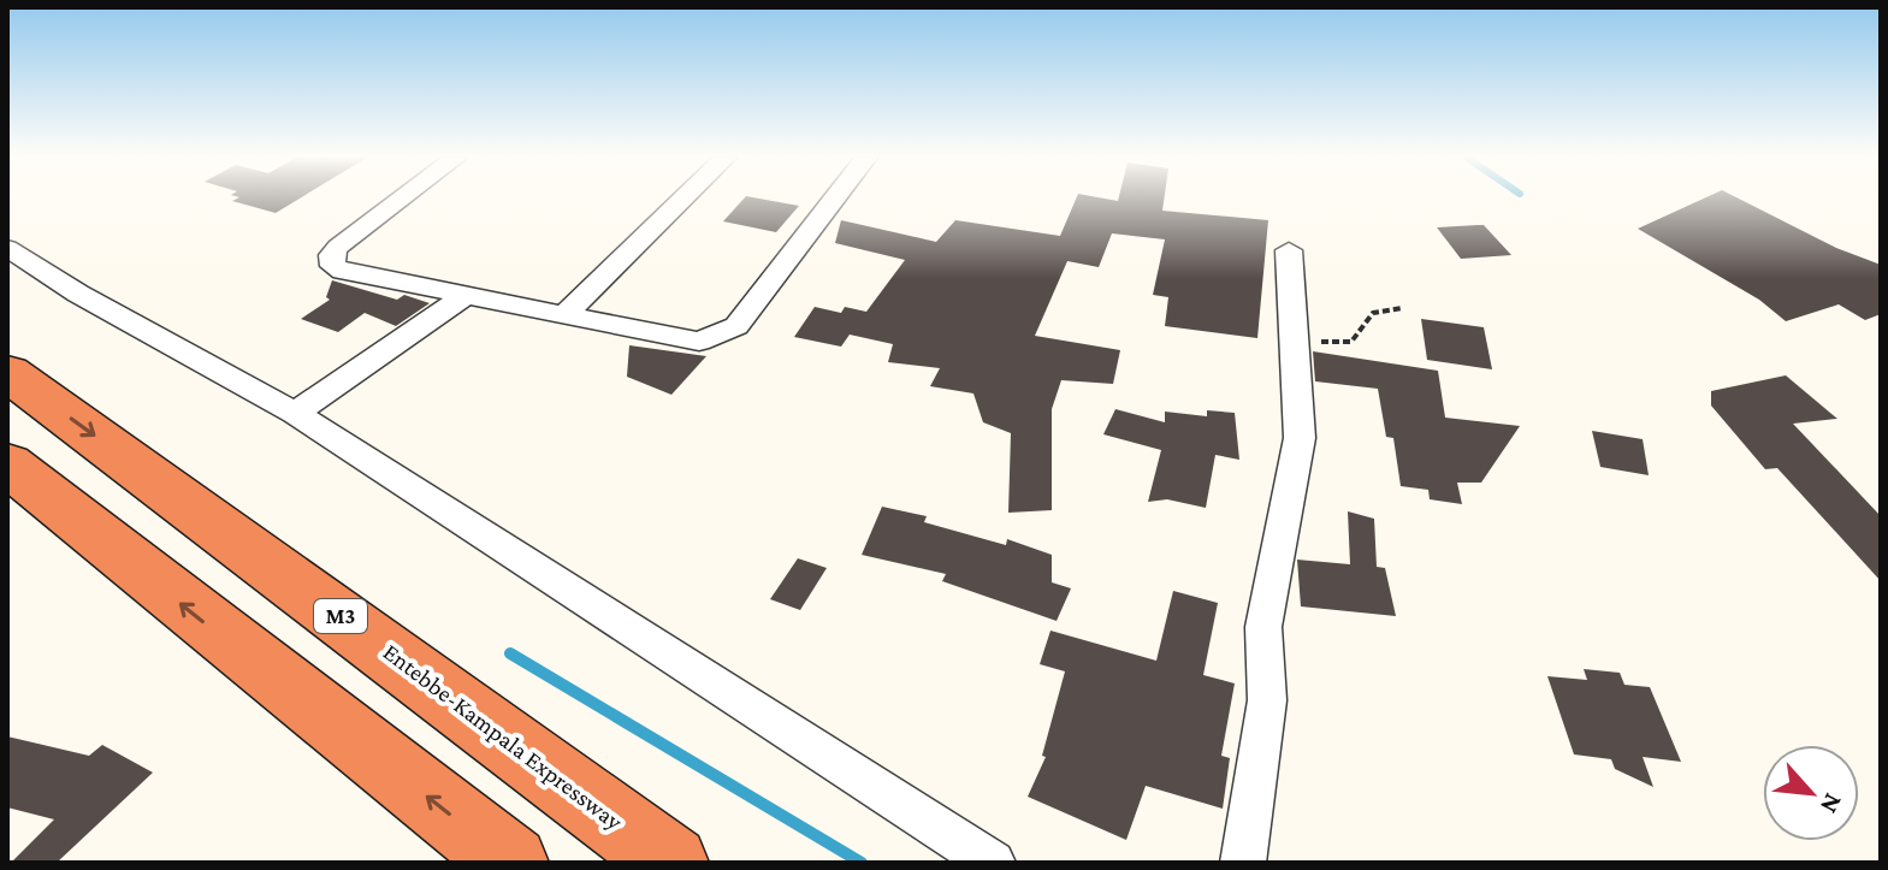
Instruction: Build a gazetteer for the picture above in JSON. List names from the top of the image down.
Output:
{
  "streets": {
    "highway": ["M3", "Entebbe-Kampala Expressway"]
  },
  "north": "bottom right"
}
